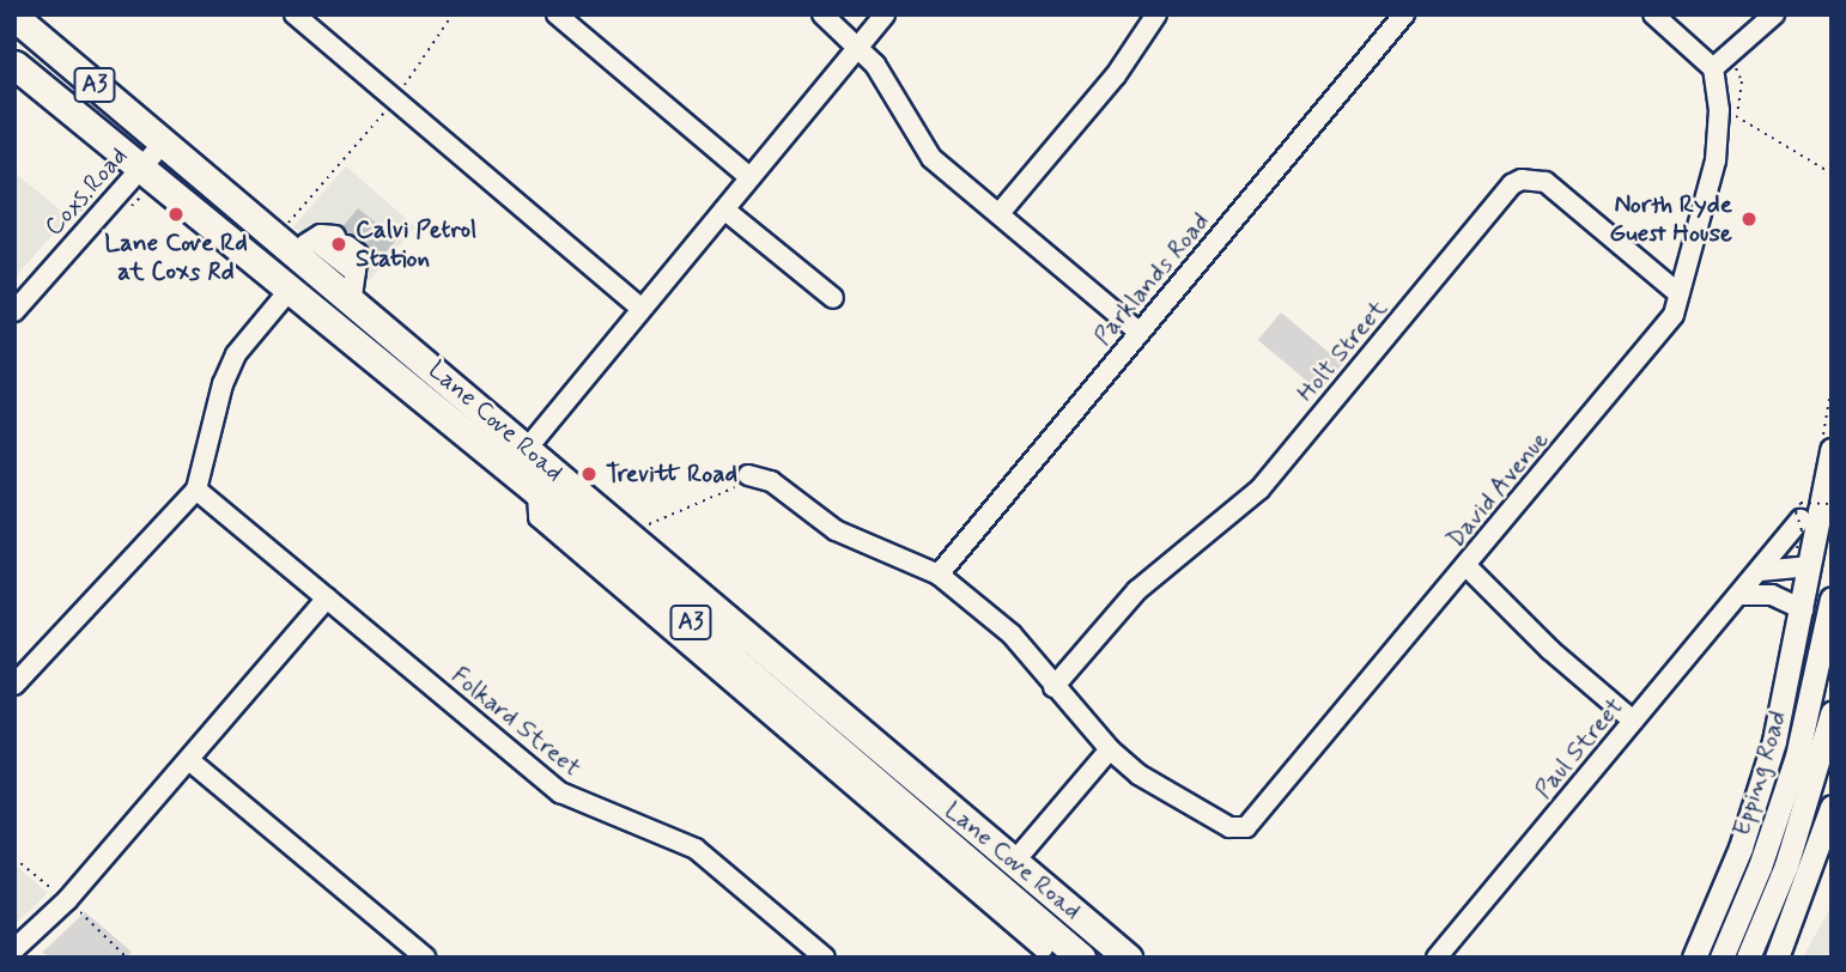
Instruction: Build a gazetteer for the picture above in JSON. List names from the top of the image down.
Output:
{
  "streets": {
    "highway": ["A3", "Lane Cove Road"],
    "main road": ["Epping Road"],
    "street": [
      "Coxs Road",
      "Parklands Road",
      "Holt Street",
      "David Avenue",
      "Folkard Street",
      "Paul Street"
    ]
  },
  "crossings": [
    ["Coxs Road", "Lane Cove Road"],
    ["Holt Street", "David Avenue"]
  ],
  "places": [
    "Lane Cove Rd at Coxs Rd",
    "North Ryde Guest House",
    "Calvi Petrol Station",
    "Trevitt Road"
  ]
}
